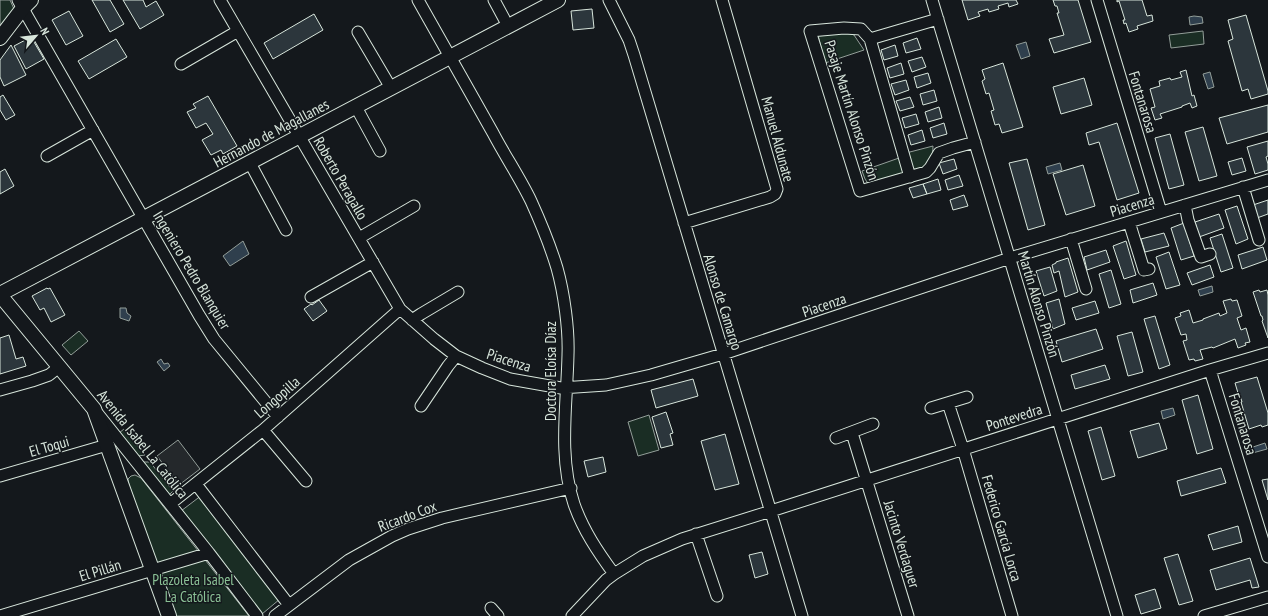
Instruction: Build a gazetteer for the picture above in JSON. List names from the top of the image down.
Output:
{
  "streets": {
    "main road": ["Hernando de Magallanes", "Avenida Isabel La Católica"],
    "street": [
      "Fontanarosa",
      "Pasaje Martín Alonso Pinzón",
      "Manuel Aldunate",
      "Roberto Peragallo",
      "Piacenza",
      "Ingeniero Pedro Blanquier",
      "Alonso de Camargo",
      "Martín Alonso Pinzón",
      "Doctora Eloísa Díaz",
      "Longopilla",
      "Pontevedra",
      "El Toqui",
      "Ricardo Cox",
      "Federico García Lorca",
      "Jacinto Verdaguer",
      "El Pillán"
    ]
  },
  "crossings": [
    ["Fontanarosa", "Piacenza"],
    ["Fontanarosa", "Pontevedra"],
    ["Pasaje Martín Alonso Pinzón", "Martín Alonso Pinzón"],
    ["Hernando de Magallanes", "Roberto Peragallo"],
    ["Hernando de Magallanes", "Ingeniero Pedro Blanquier"],
    ["Hernando de Magallanes", "Doctora Eloísa Díaz"],
    ["Hernando de Magallanes", "Avenida Isabel La Católica"],
    ["Manuel Aldunate", "Alonso de Camargo"],
    ["Roberto Peragallo", "Piacenza"],
    ["Roberto Peragallo", "Longopilla"],
    ["Piacenza", "Alonso de Camargo"],
    ["Piacenza", "Martín Alonso Pinzón"],
    ["Piacenza", "Doctora Eloísa Díaz"],
    ["Piacenza", "Longopilla"],
    ["Ingeniero Pedro Blanquier", "Longopilla"],
    ["Alonso de Camargo", "Pontevedra"],
    ["Martín Alonso Pinzón", "Pontevedra"],
    ["Doctora Eloísa Díaz", "Pontevedra"],
    ["Doctora Eloísa Díaz", "Ricardo Cox"],
    ["Longopilla", "Avenida Isabel La Católica"],
    ["Pontevedra", "Federico García Lorca"],
    ["Pontevedra", "Jacinto Verdaguer"],
    ["Avenida Isabel La Católica", "El Pillán"]
  ],
  "parks": ["Plazoleta Isabel La Católica"],
  "north": "top right"
}
